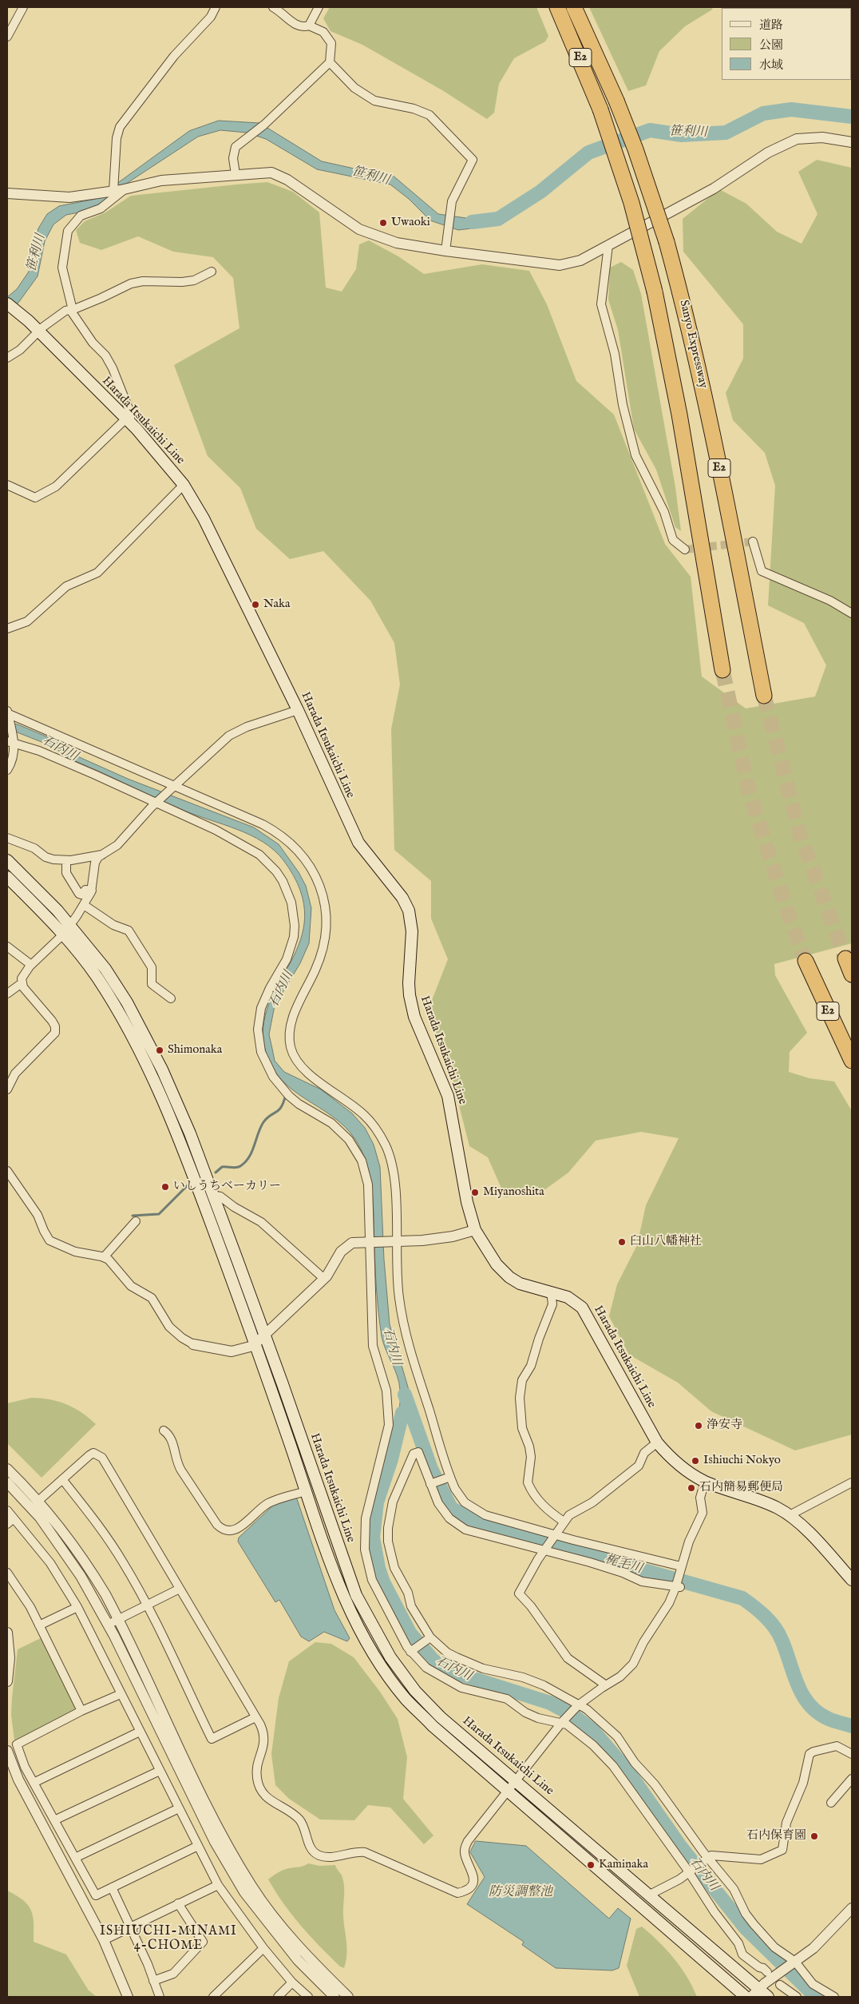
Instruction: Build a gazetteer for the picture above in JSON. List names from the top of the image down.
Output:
{
  "streets": {
    "highway": ["E2", "Sanyo Expressway"],
    "main road": ["Harada Itsukaichi Line"]
  },
  "districts": ["ISHIUCHI-MINAMI 4-CHOME"],
  "water": [
    "笹利川",
    "石内川",
    "梶毛川",
    "防災調整池"
  ],
  "places": [
    "Uwaoki",
    "Naka",
    "Shimonaka",
    "いしうちベーカリー",
    "Miyanoshita",
    "臼山八幡神社",
    "浄安寺",
    "Ishiuchi Nokyo",
    "石内簡易郵便局",
    "石内保育園",
    "Kaminaka"
  ],
  "legend": ["道路", "公園", "水域"]
}
